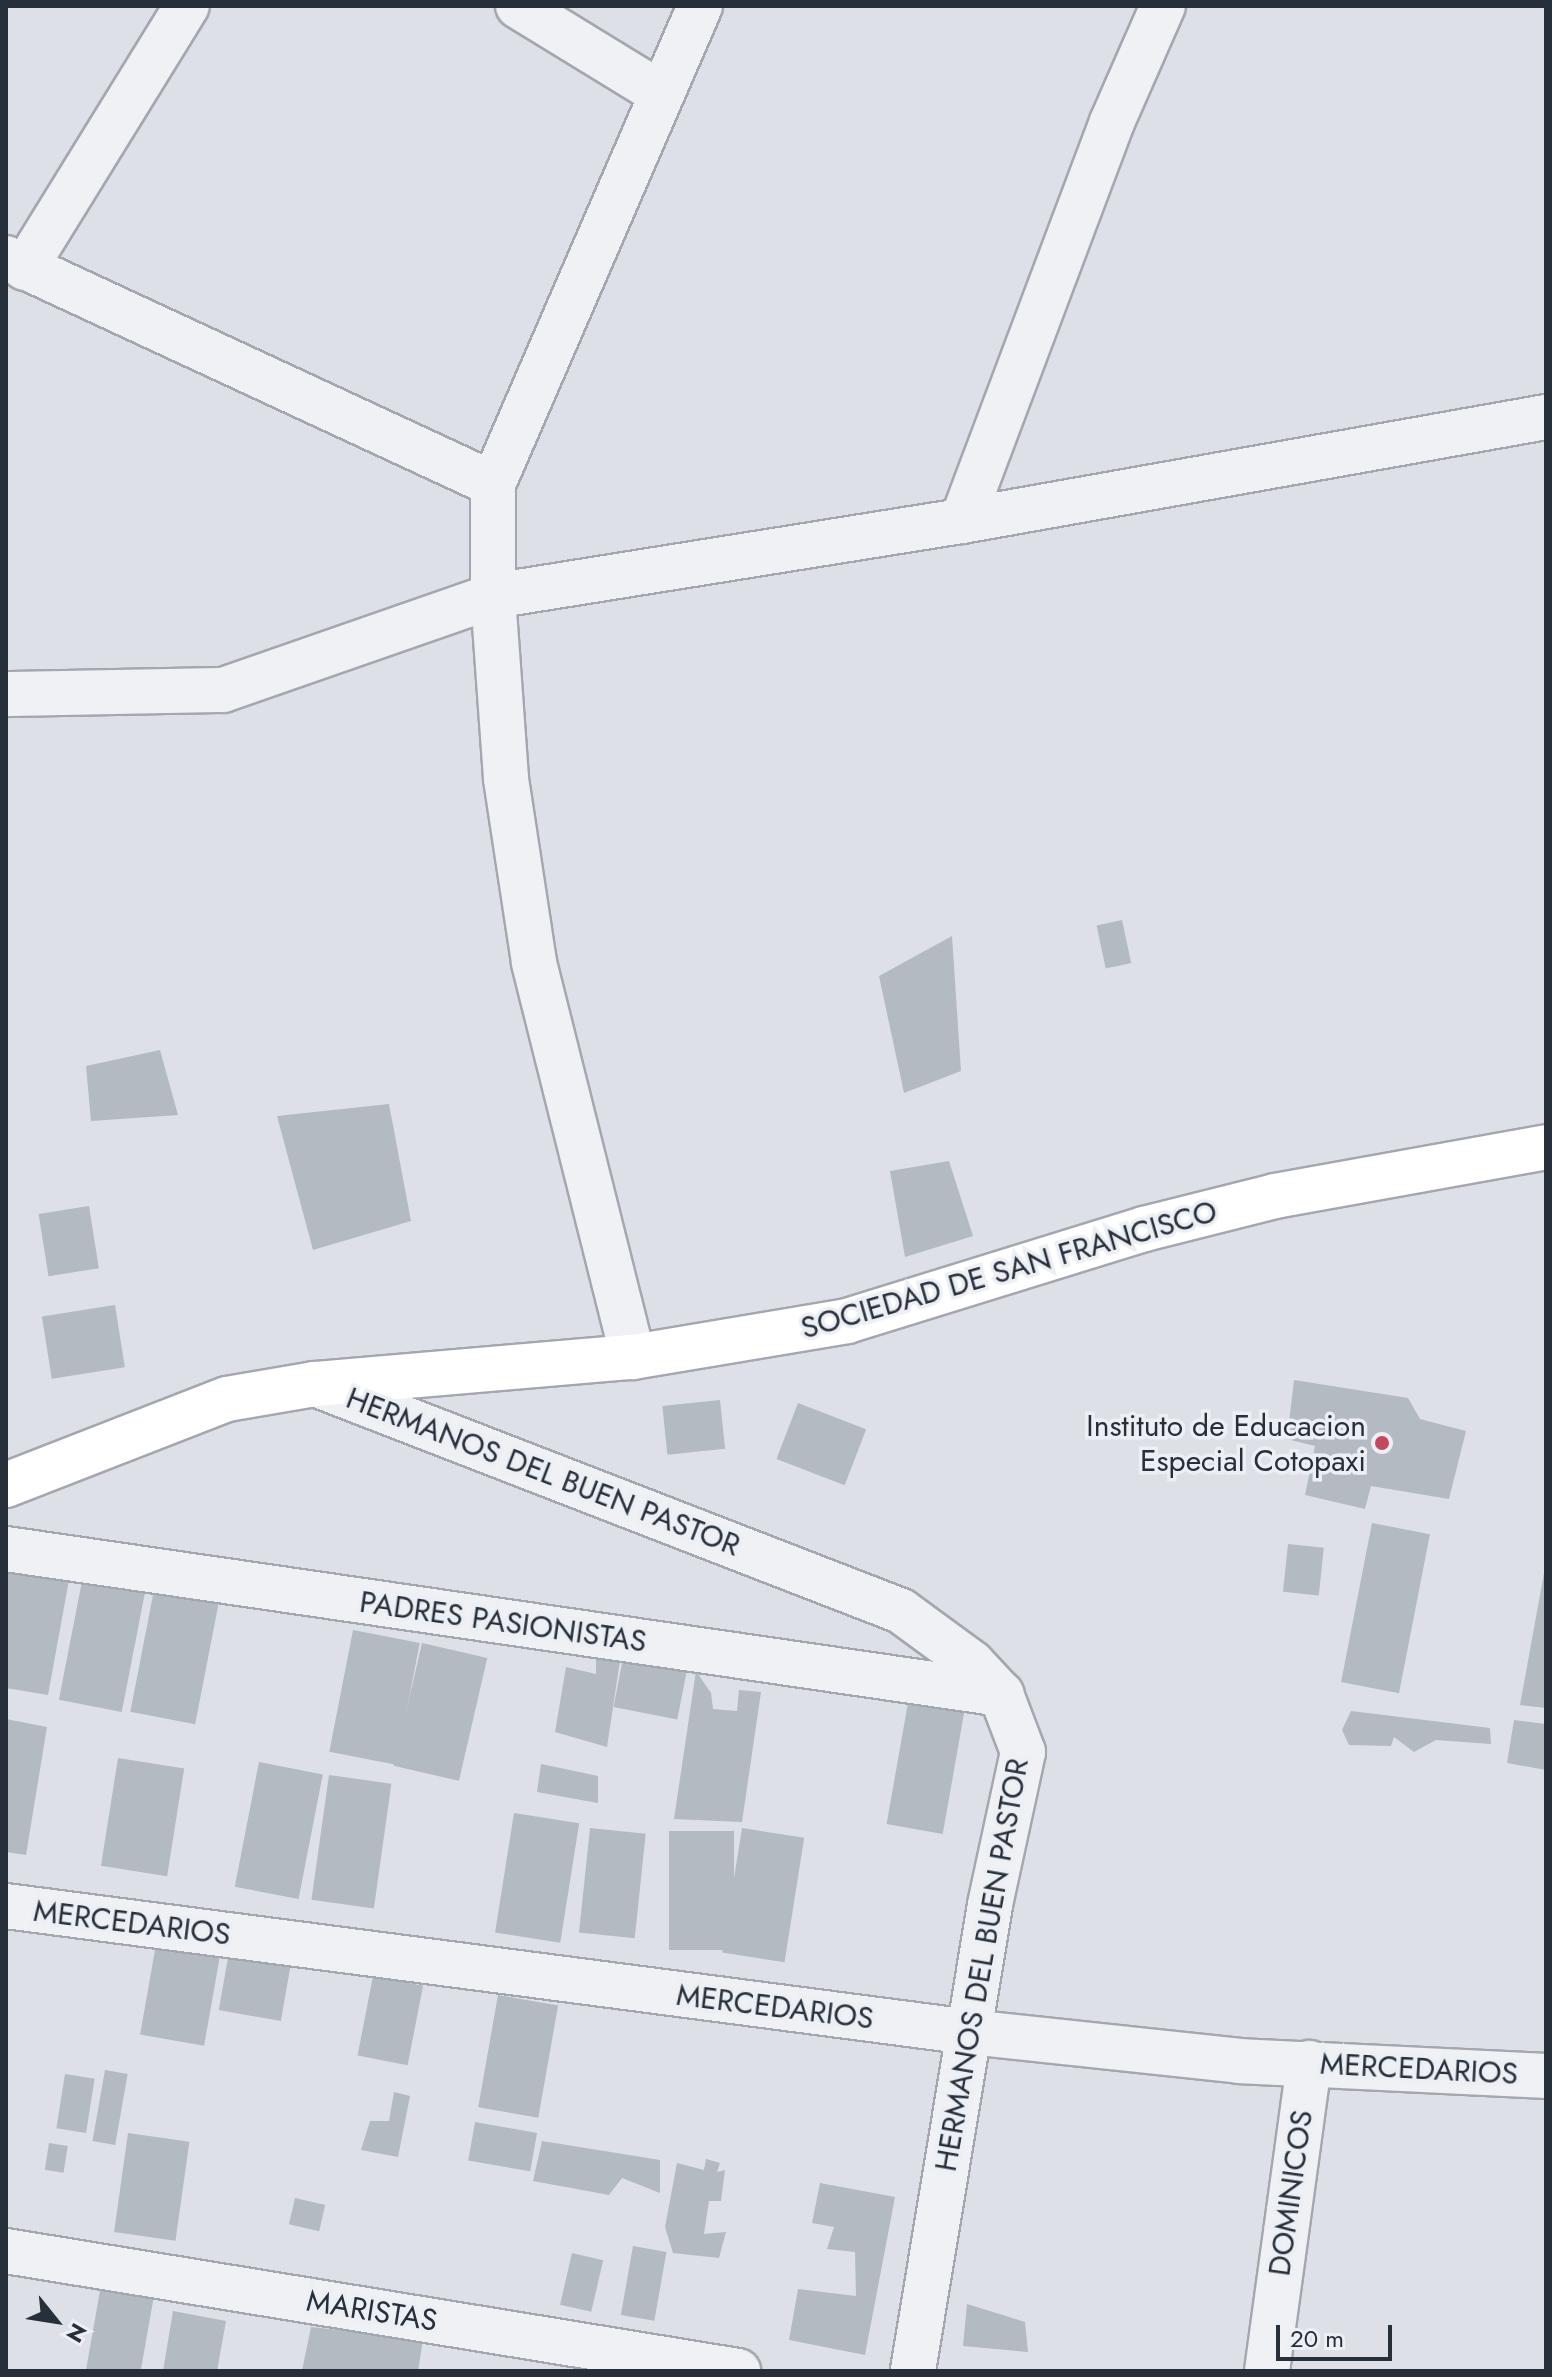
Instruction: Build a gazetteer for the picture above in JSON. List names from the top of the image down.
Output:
{
  "streets": {
    "street": [
      "SOCIEDAD DE SAN FRANCISCO",
      "HERMANOS DEL BUEN PASTOR",
      "PADRES PASIONISTAS",
      "MERCEDARIOS",
      "DOMINICOS",
      "MARISTAS"
    ]
  },
  "crossings": [
    ["SOCIEDAD DE SAN FRANCISCO", "HERMANOS DEL BUEN PASTOR"],
    ["HERMANOS DEL BUEN PASTOR", "PADRES PASIONISTAS"],
    ["HERMANOS DEL BUEN PASTOR", "MERCEDARIOS"],
    ["MERCEDARIOS", "DOMINICOS"]
  ],
  "places": ["Instituto de Educacion Especial Cotopaxi"],
  "scale_bar": "20 m",
  "north": "bottom right"
}
